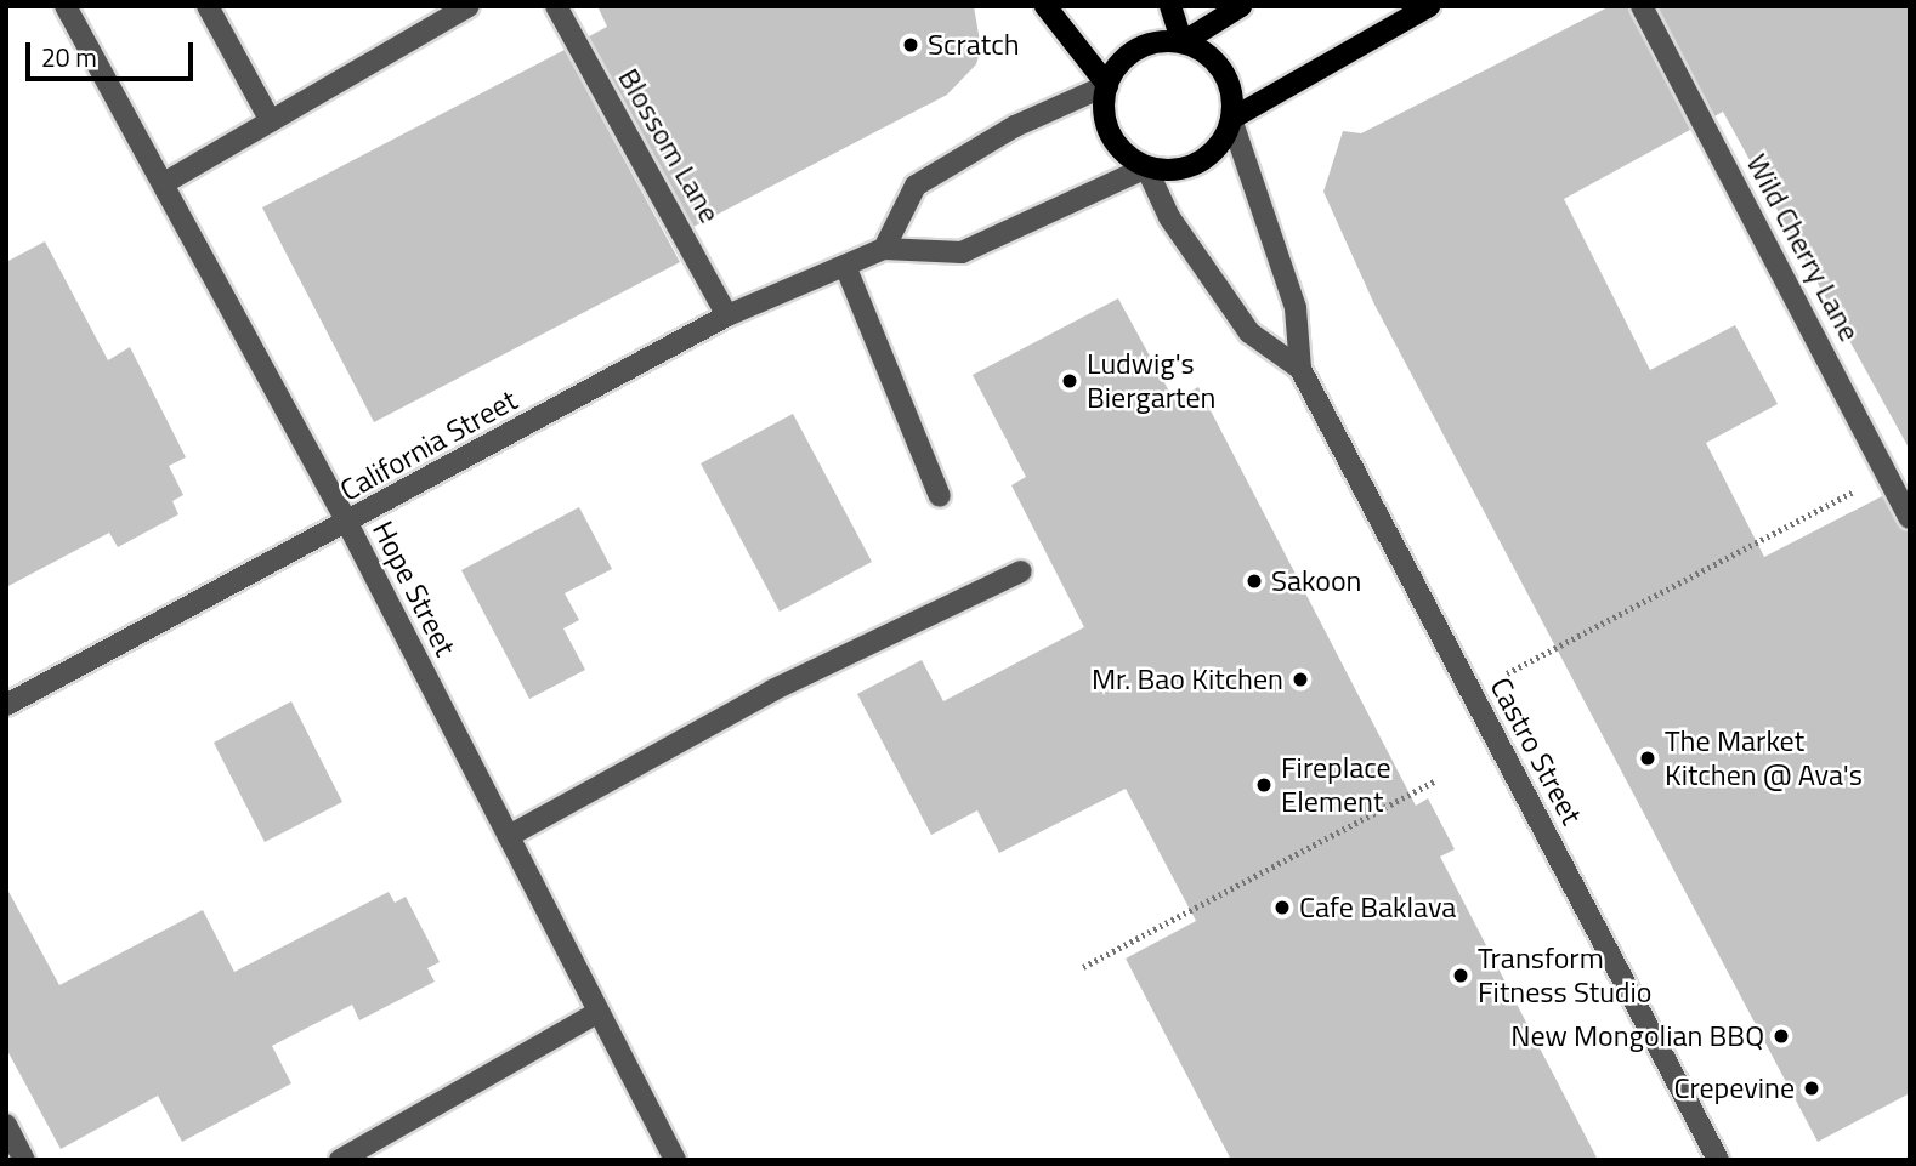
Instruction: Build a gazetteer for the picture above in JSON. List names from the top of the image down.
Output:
{
  "streets": {
    "main road": ["California Street", "Castro Street"],
    "street": ["Blossom Lane", "Wild Cherry Lane", "Hope Street"]
  },
  "crossings": [
    ["Blossom Lane", "California Street"],
    ["California Street", "Hope Street"],
    ["California Street", "Castro Street"]
  ],
  "places": [
    "Scratch",
    "Ludwig's Biergarten",
    "Sakoon",
    "Mr. Bao Kitchen",
    "The Market Kitchen @ Ava's",
    "Fireplace Element",
    "Cafe Baklava",
    "Transform Fitness Studio",
    "New Mongolian BBQ",
    "Crepevine"
  ],
  "scale_bar": "20 m"
}
